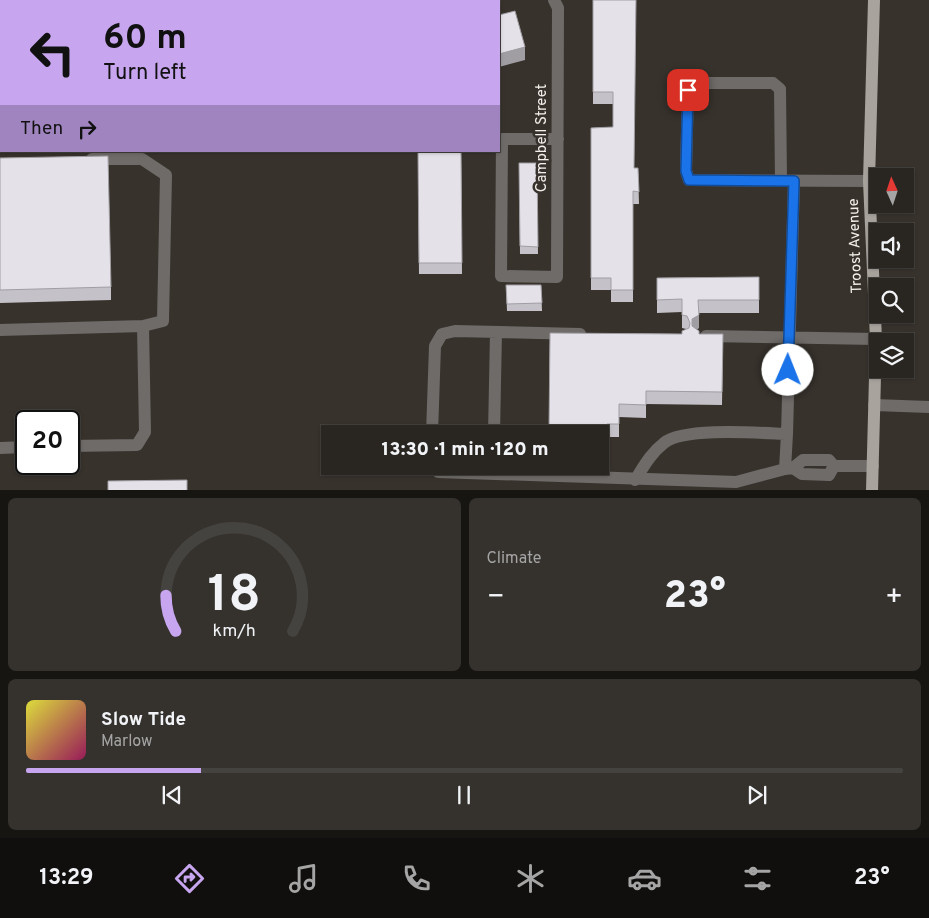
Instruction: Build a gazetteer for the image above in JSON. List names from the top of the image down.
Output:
{
  "streets": {
    "main road": ["Troost Avenue"],
    "street": ["Campbell Street"]
  },
  "north": "top",
  "page": {
    "turn": ["60 m", "Turn left"],
    "then": "Then",
    "limit": "20",
    "trip": "13:30 · 1 min · 120 m",
    "tile": "Climate",
    "heat": ["−", "23°", "+"],
    "song": ["Slow Tide", "Marlow"],
    "tabs": ["13:29", "23°"],
    "gauge": ["18", "km/h"]
  }
}
